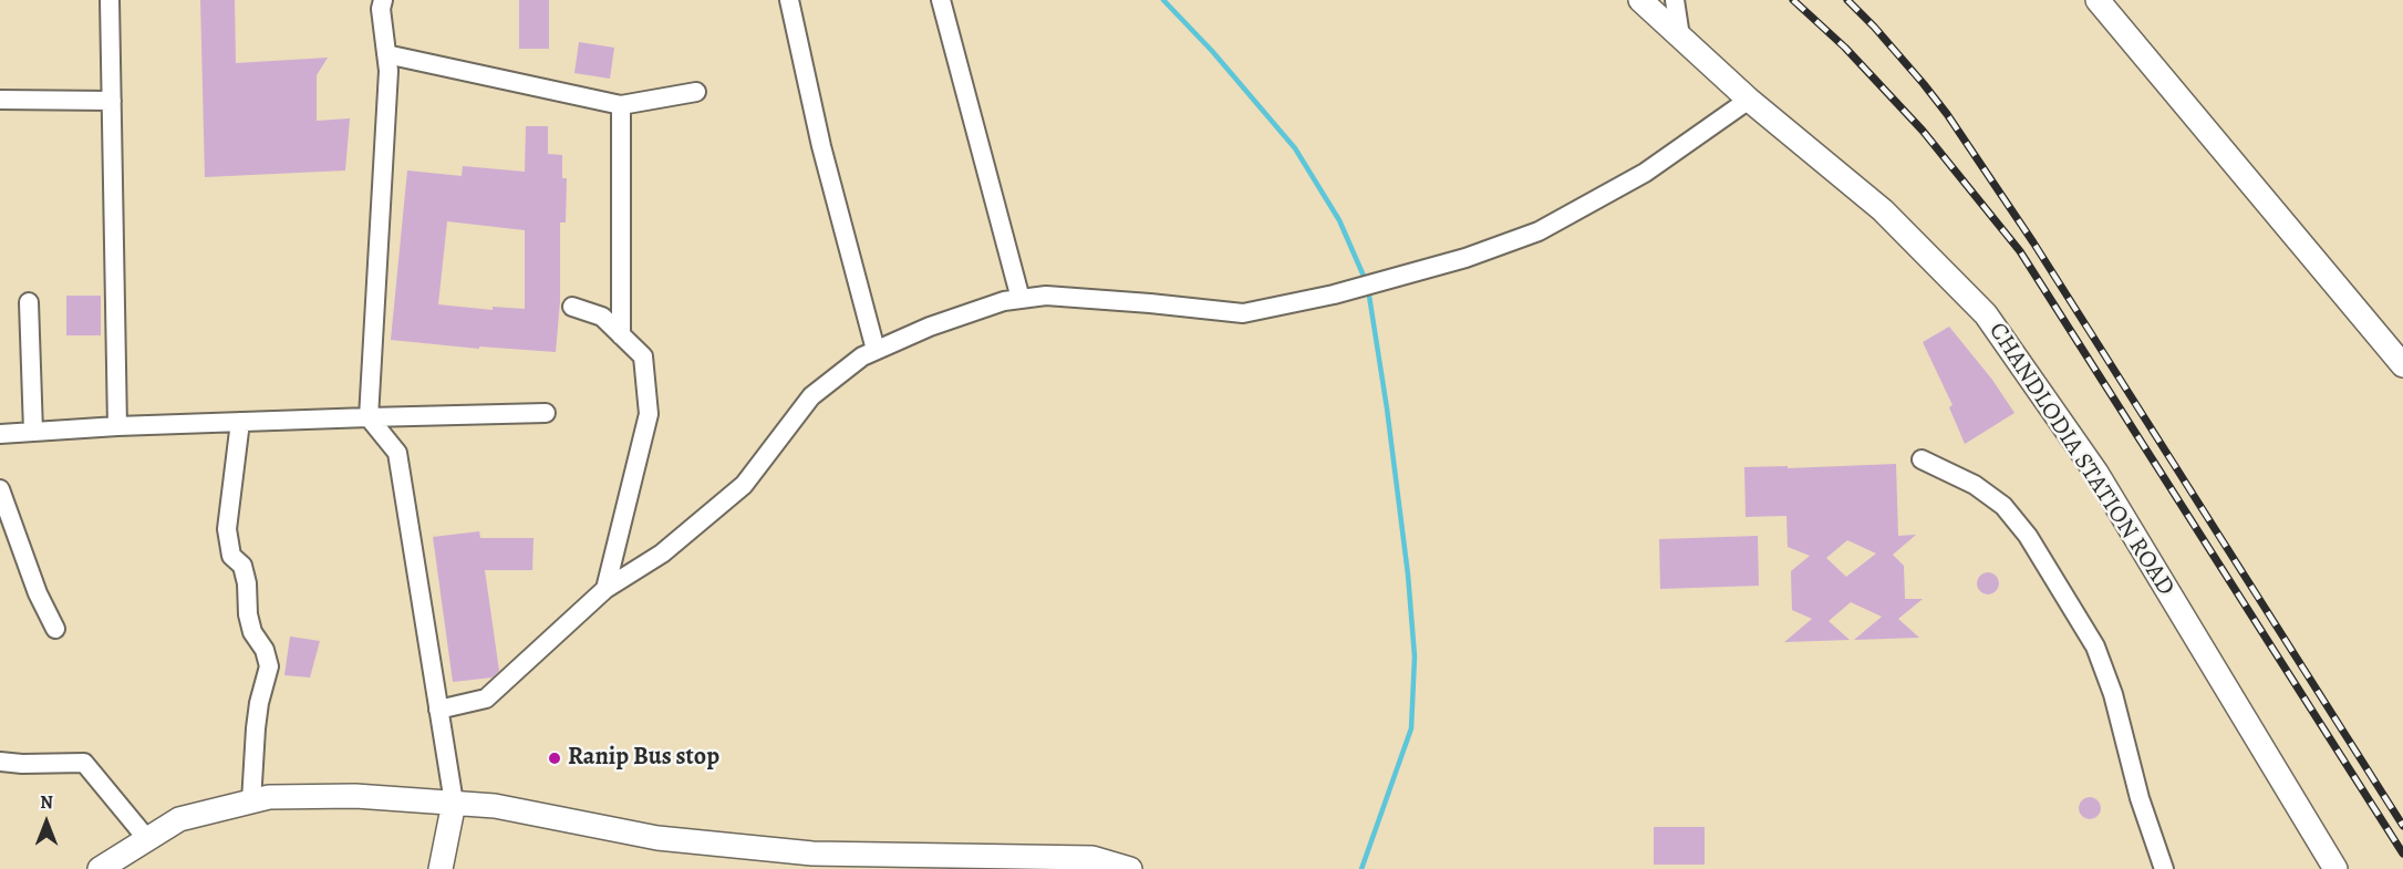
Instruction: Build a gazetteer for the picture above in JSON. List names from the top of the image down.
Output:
{
  "streets": {
    "street": ["CHANDLODIA STATION ROAD"]
  },
  "places": ["Ranip Bus stop"],
  "north": "top"
}
